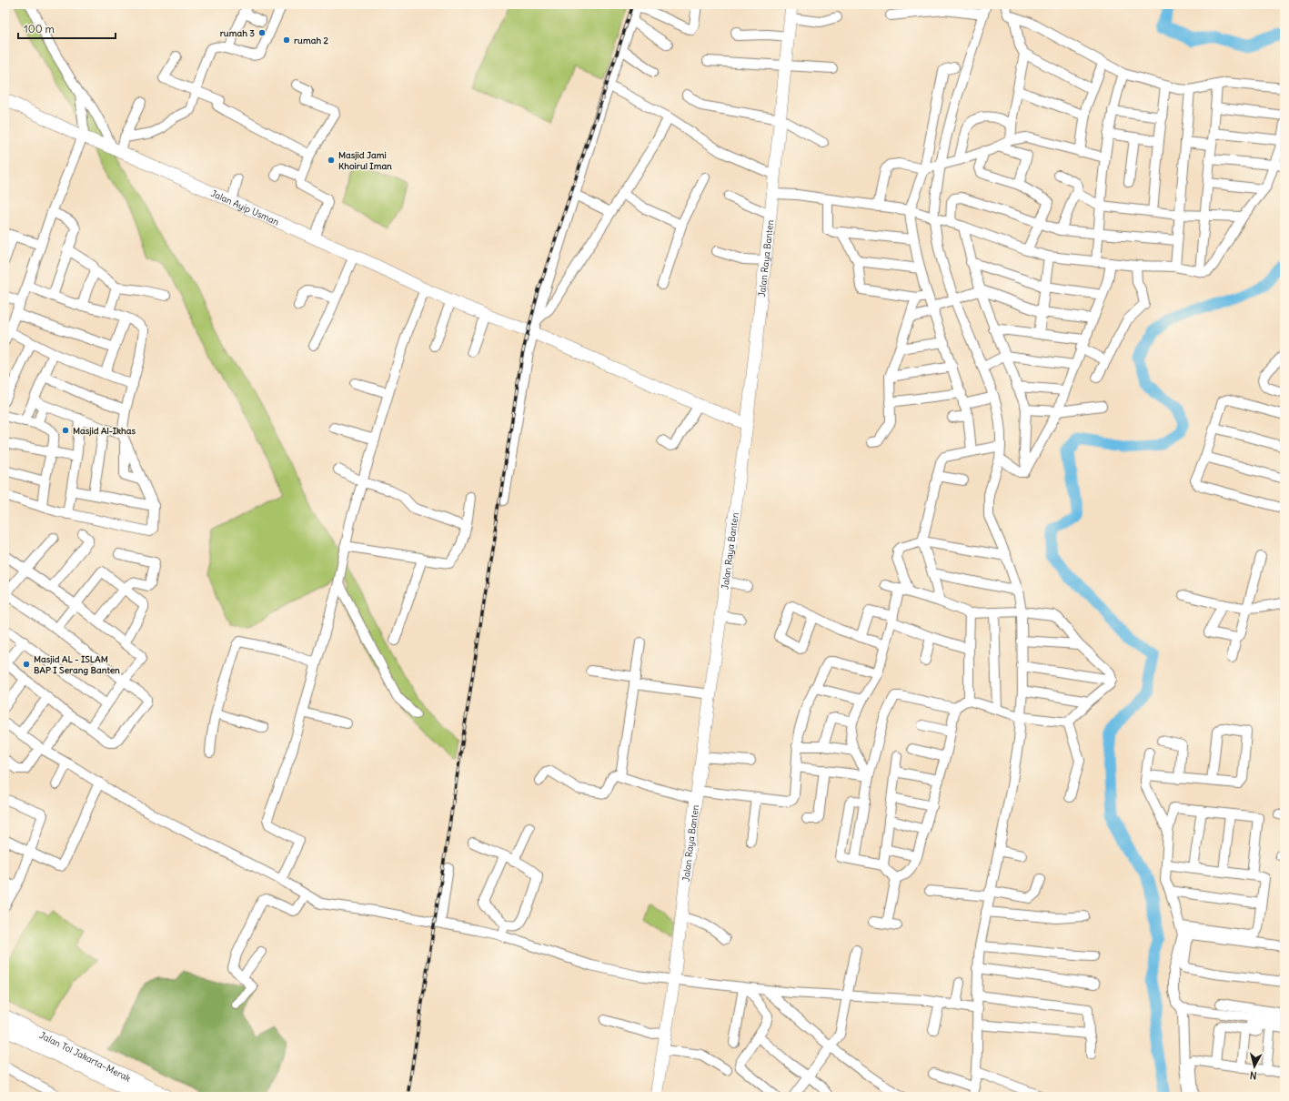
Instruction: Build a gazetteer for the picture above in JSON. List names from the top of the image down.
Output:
{
  "streets": {
    "highway": ["Jalan Tol Jakarta–Merak"],
    "main road": ["Jalan Ayip Usman", "Jalan Raya Banten"]
  },
  "crossings": [
    ["Jalan Ayip Usman", "Jalan Raya Banten"]
  ],
  "places": [
    "rumah 3",
    "rumah 2",
    "Masjid Jami Khoirul Iman",
    "Masjid Al-Ikhas",
    "Masjid AL - ISLAM BAP I Serang Banten"
  ],
  "scale_bar": "100 m",
  "north": "bottom"
}
